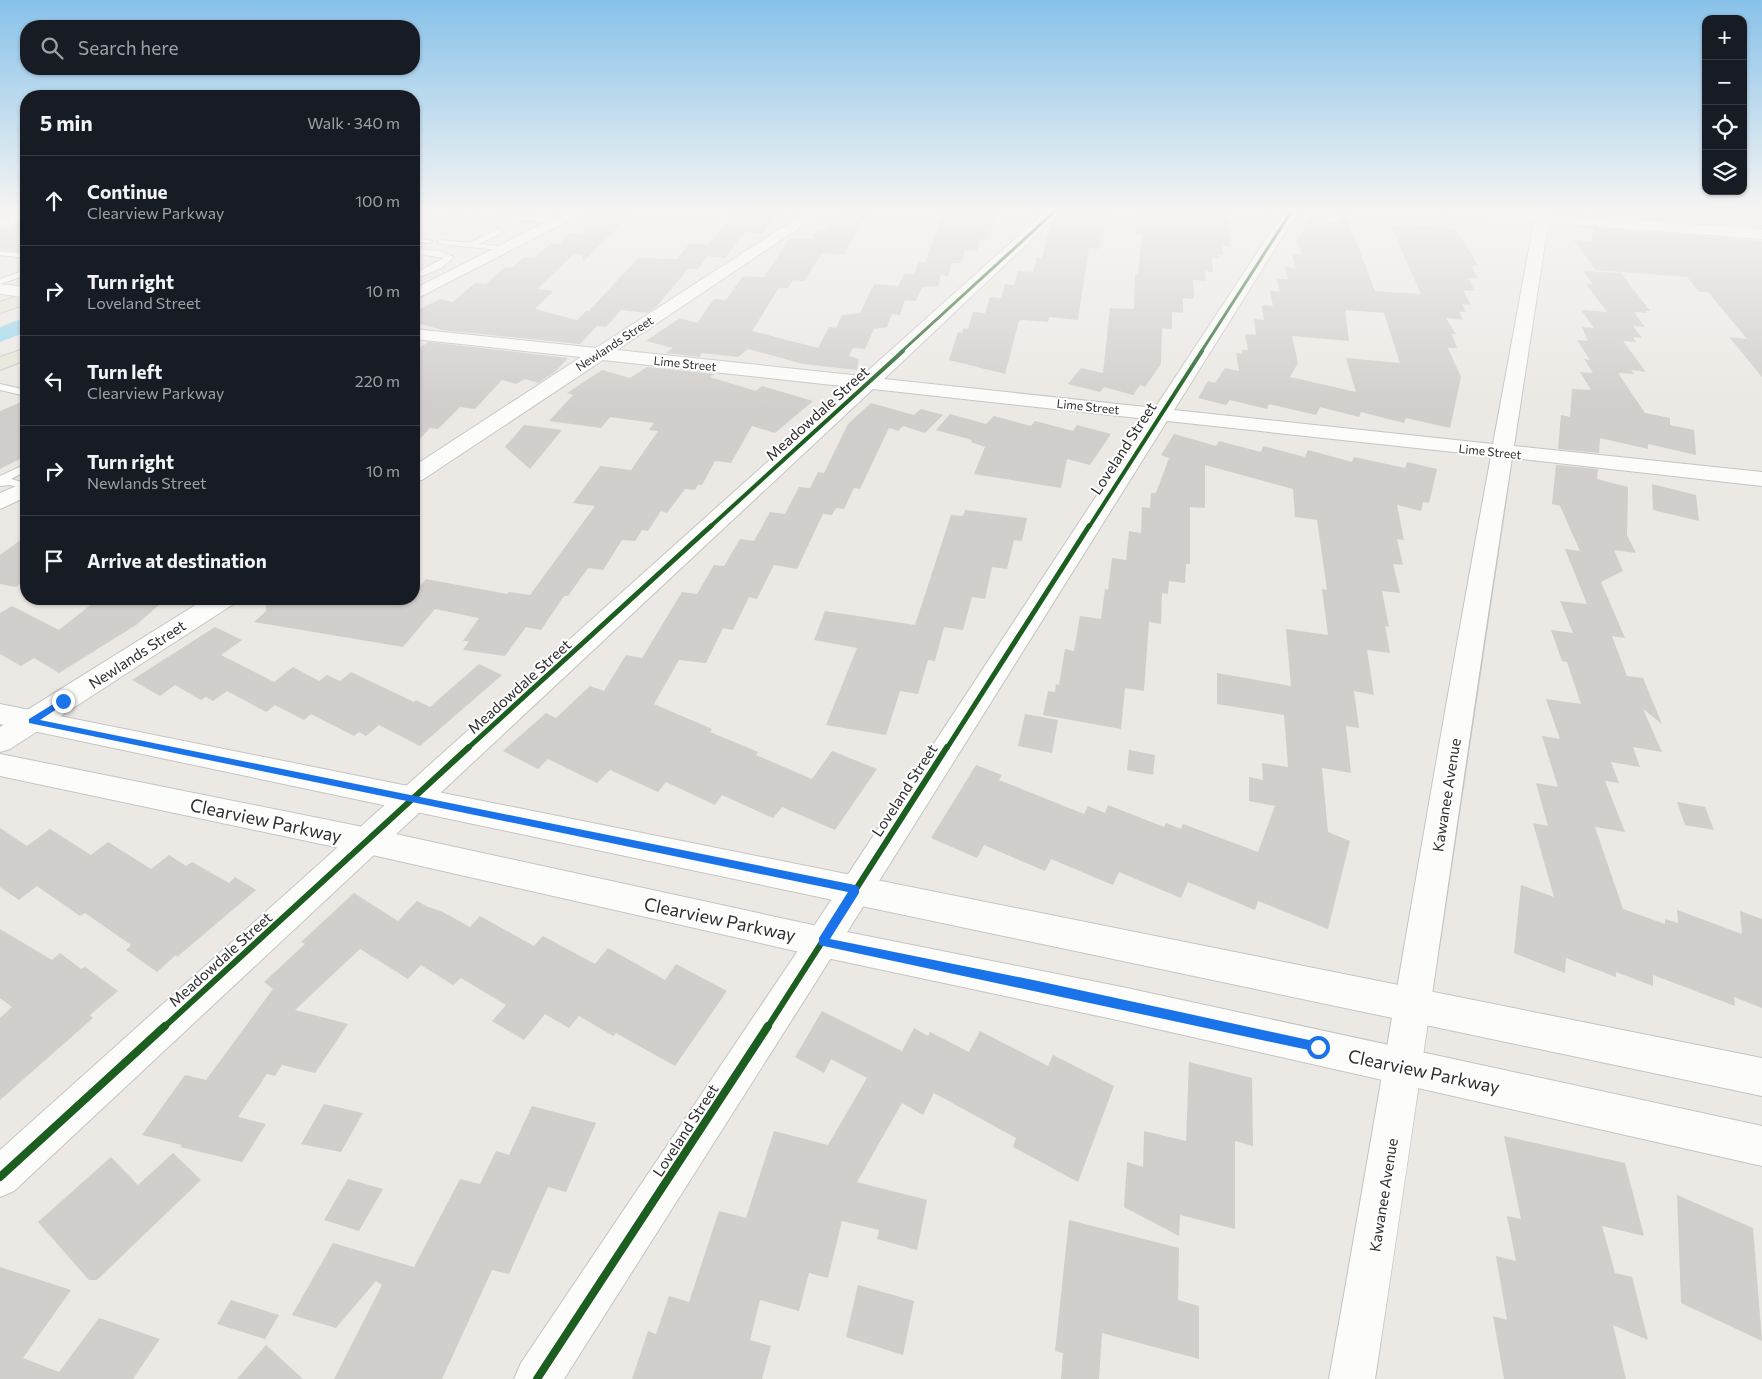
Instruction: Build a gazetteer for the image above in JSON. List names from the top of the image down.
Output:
{
  "streets": {
    "street": [
      "Newlands Street",
      "Lime Street",
      "Meadowdale Street",
      "Loveland Street",
      "Kawanee Avenue",
      "Clearview Parkway"
    ]
  },
  "crossings": [
    ["Newlands Street", "Lime Street"],
    ["Lime Street", "Meadowdale Street"],
    ["Lime Street", "Loveland Street"],
    ["Lime Street", "Kawanee Avenue"],
    ["Meadowdale Street", "Clearview Parkway"],
    ["Loveland Street", "Clearview Parkway"],
    ["Kawanee Avenue", "Clearview Parkway"]
  ],
  "page": {
    "map_buttons": ["+", "−"],
    "search": "Search here",
    "heading": ["5 min", "Walk · 340 m"],
    "list": [
      ["Continue", "Clearview Parkway", "100 m"],
      ["Turn right", "Loveland Street", "10 m"],
      ["Turn left", "Clearview Parkway", "220 m"],
      ["Turn right", "Newlands Street", "10 m"],
      "Arrive at destination"
    ]
  }
}
